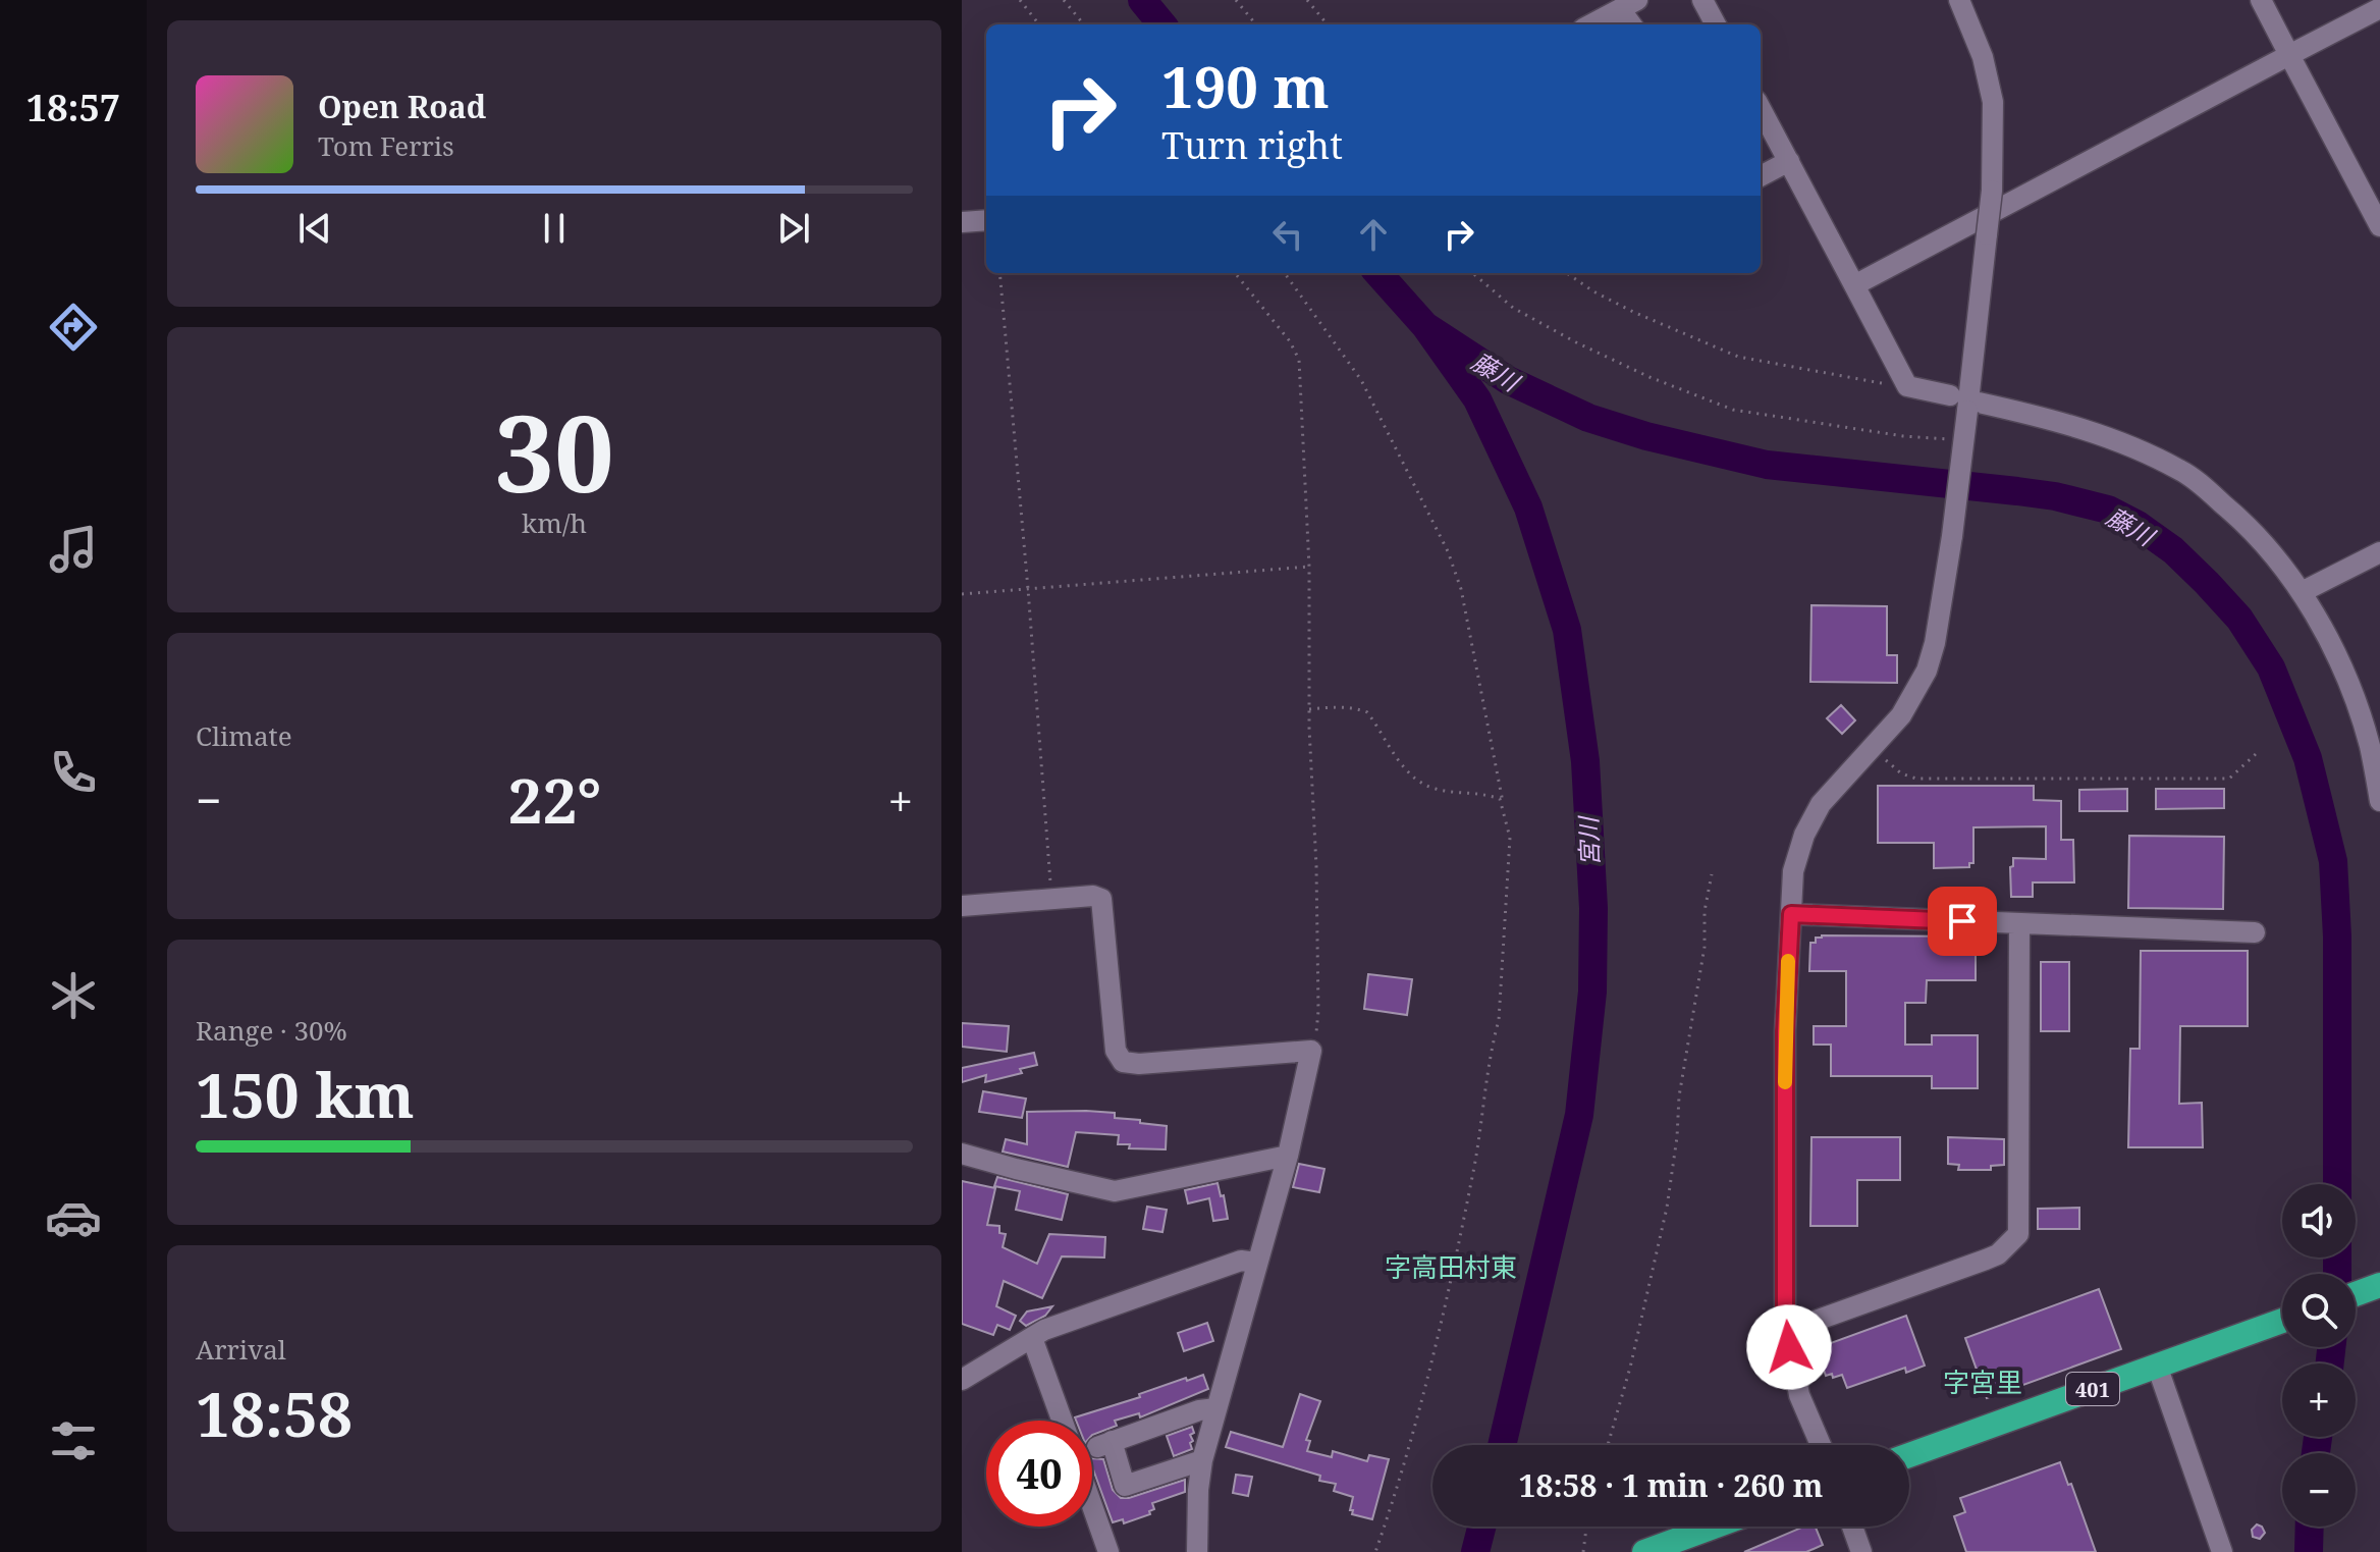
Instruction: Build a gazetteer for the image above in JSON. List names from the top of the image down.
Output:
{
  "streets": {
    "highway": ["401"]
  },
  "districts": ["字高田村東", "字宮里"],
  "water": ["藤川", "宮川"],
  "page": {
    "tabs": "18:57",
    "turn": ["190 m", "Turn right"],
    "song": ["Open Road", "Tom Ferris"],
    "tile": [
      ["30", "km/h"],
      "Climate",
      ["Range · 30%", "150 km"],
      ["Arrival", "18:58"]
    ],
    "heat": ["−", "22°", "+"],
    "map_buttons": ["+", "−"],
    "limit": "40",
    "trip": "18:58 · 1 min · 260 m"
  }
}
